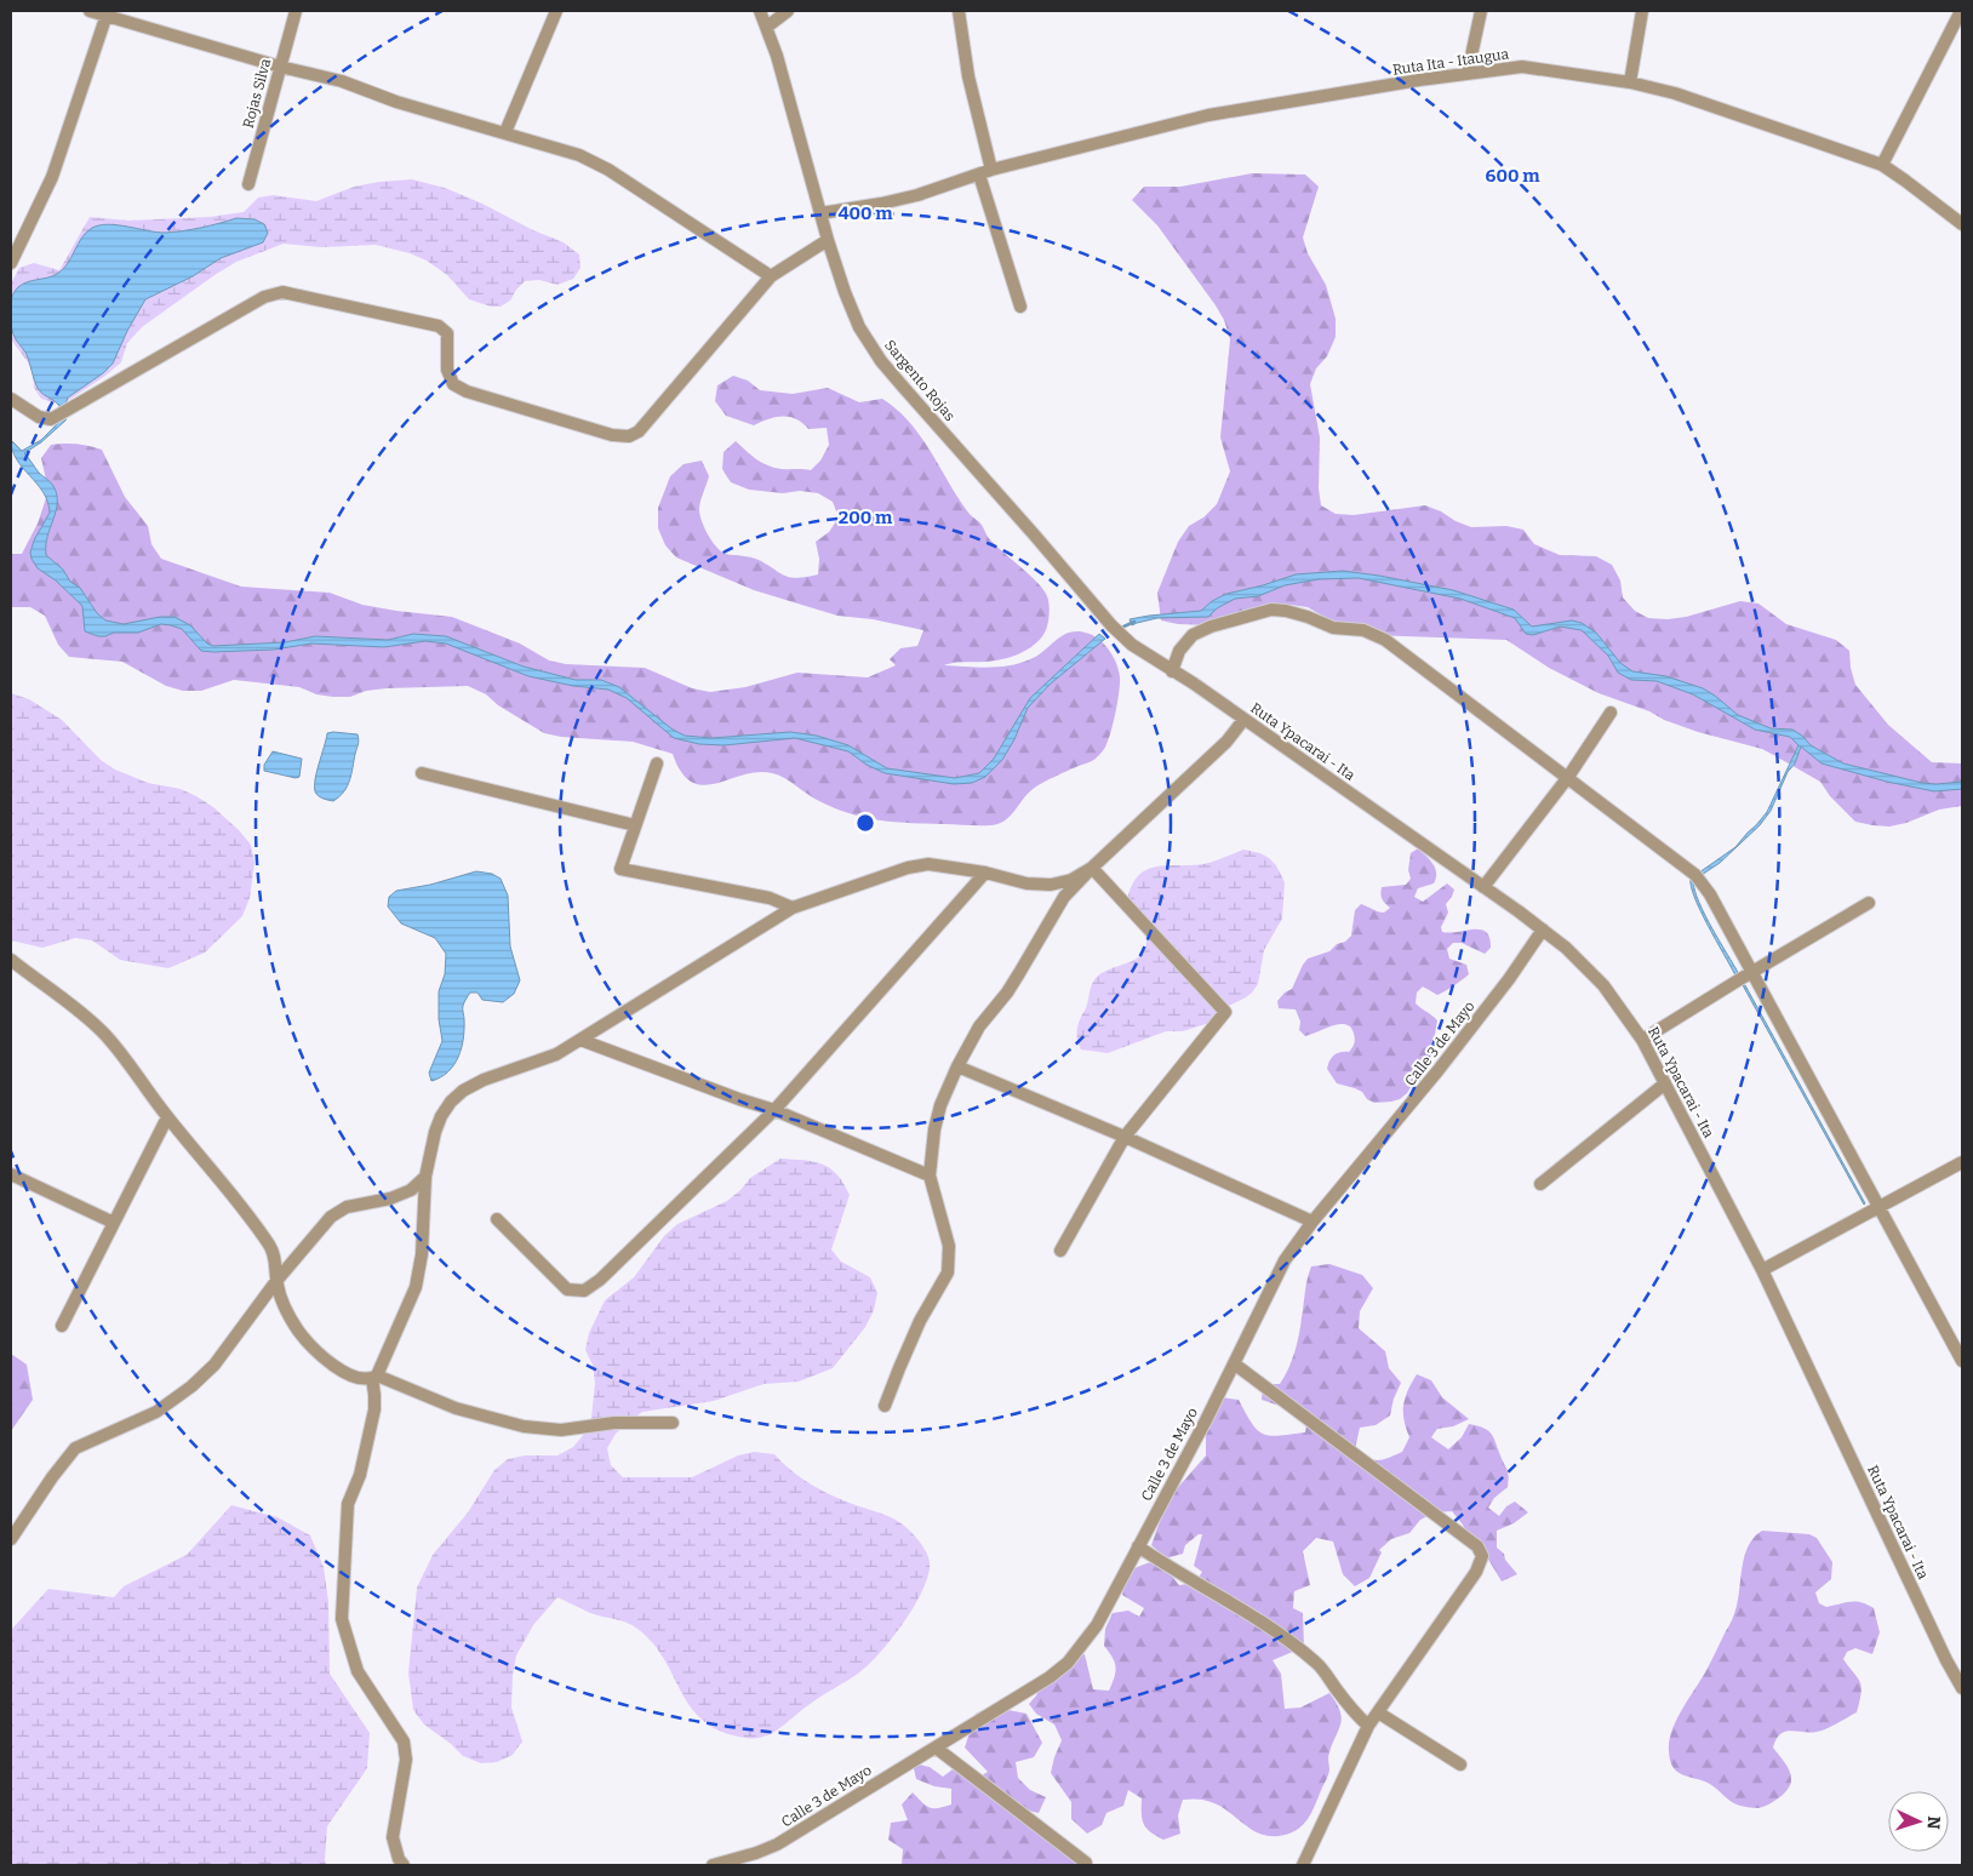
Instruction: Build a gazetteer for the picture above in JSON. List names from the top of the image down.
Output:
{
  "streets": {
    "street": [
      "Ruta Ita - Itaugua",
      "Rojas Silva",
      "Sargento Rojas",
      "Ruta Ypacarai - Ita",
      "Calle 3 de Mayo"
    ]
  },
  "crossings": [
    ["Ruta Ita - Itaugua", "Sargento Rojas"],
    ["Sargento Rojas", "Ruta Ypacarai - Ita"],
    ["Ruta Ypacarai - Ita", "Calle 3 de Mayo"]
  ],
  "north": "right",
  "rings": ["600 m", "400 m", "200 m"]
}
